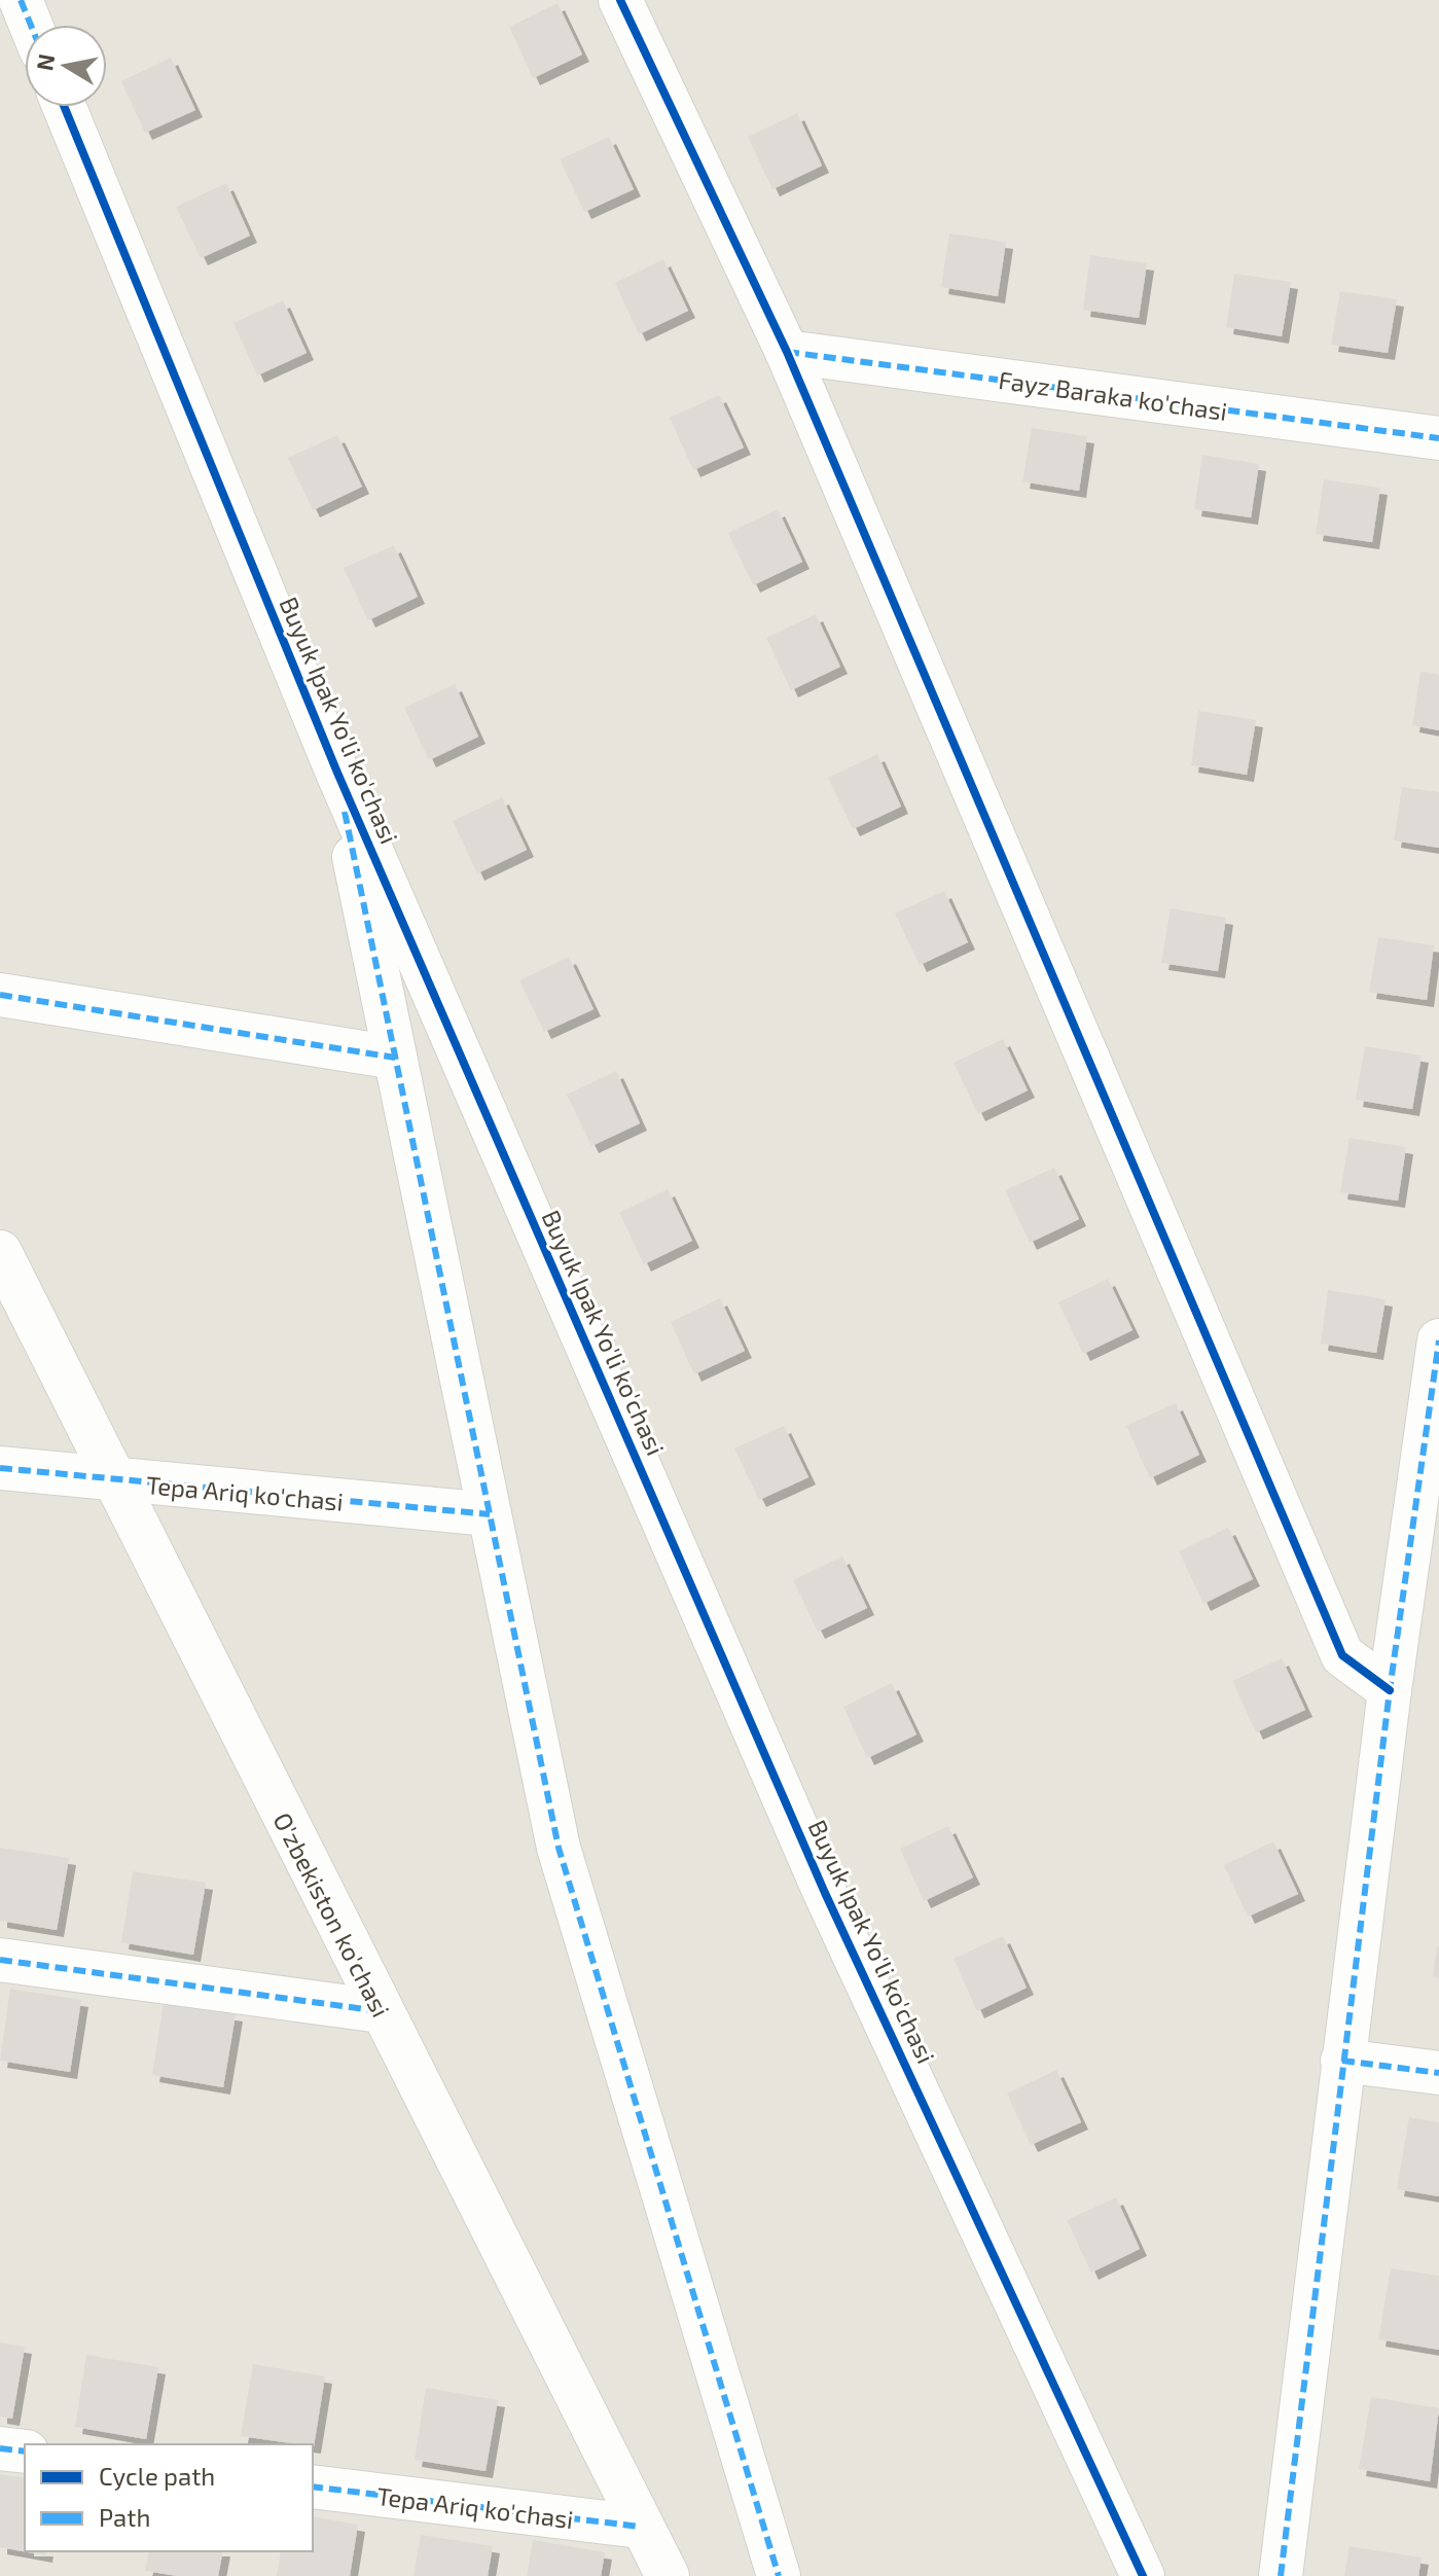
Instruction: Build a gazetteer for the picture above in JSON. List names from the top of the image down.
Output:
{
  "streets": {
    "street": [
      "Fayz Baraka ko'chasi",
      "Buyuk Ipak Yo'li ko'chasi",
      "Tepa Ariq ko'chasi",
      "O'zbekiston ko'chasi"
    ]
  },
  "crossings": [
    ["Tepa Ariq ko'chasi", "O'zbekiston ko'chasi"]
  ],
  "legend": ["Cycle path", "Path"],
  "north": "left"
}
